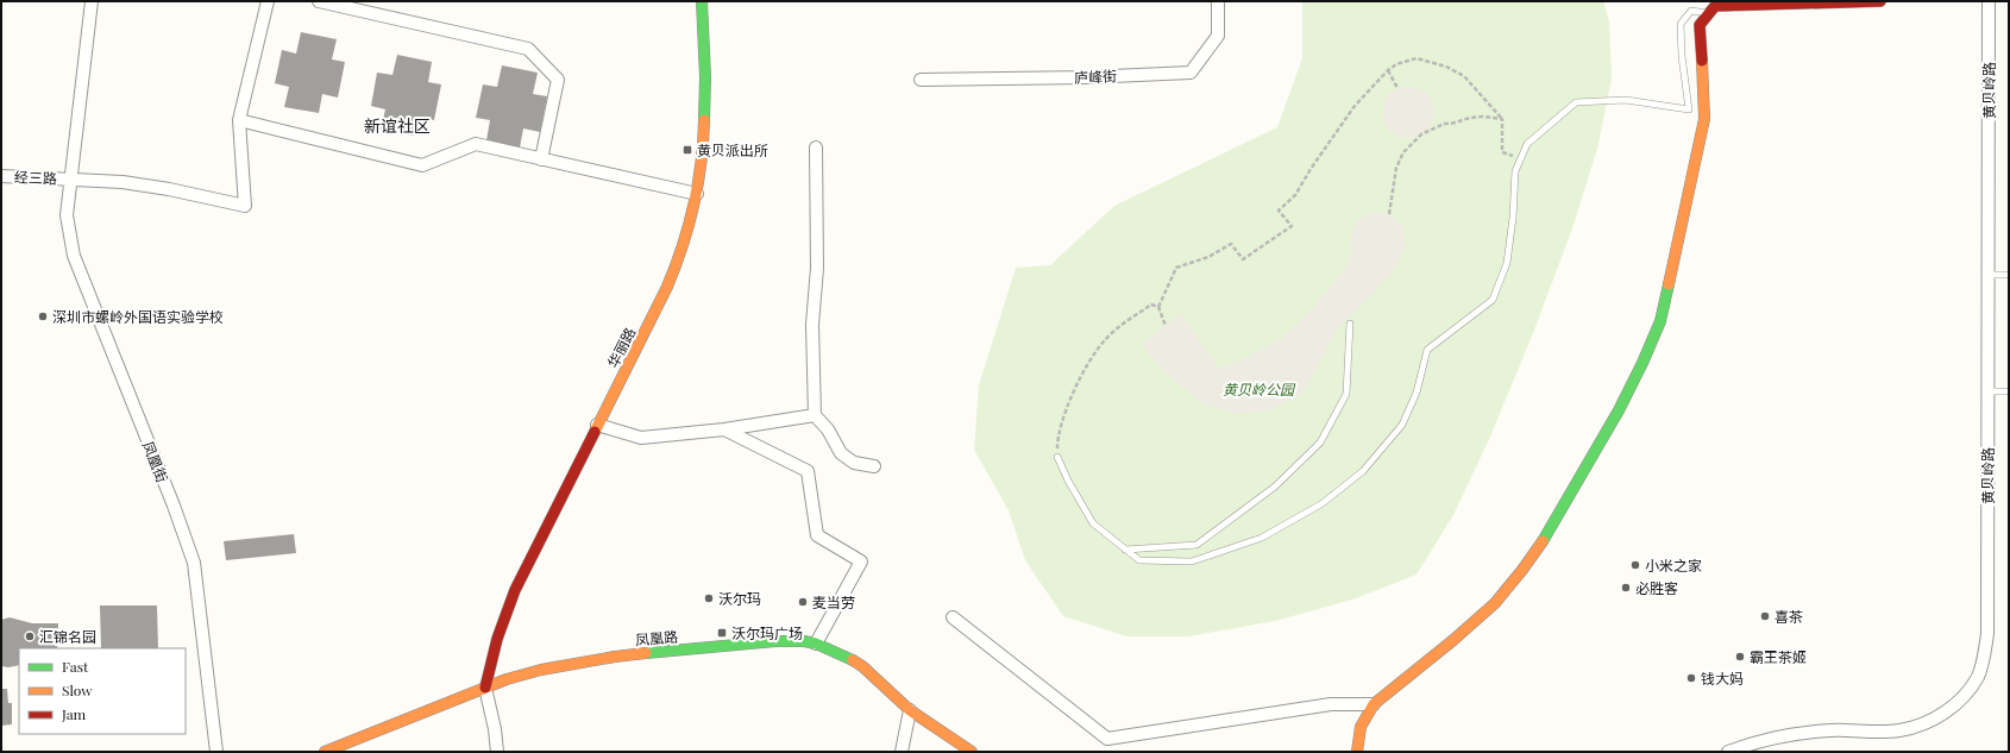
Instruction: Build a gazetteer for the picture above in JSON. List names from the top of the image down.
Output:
{
  "streets": {
    "street": [
      "庐峰街",
      "黄贝岭路",
      "经三路",
      "华丽路",
      "凤凰街",
      "凤凰路"
    ]
  },
  "crossings": [
    ["经三路", "凤凰街"],
    ["华丽路", "凤凰路"]
  ],
  "districts": ["新谊社区"],
  "parks": ["黄贝岭公园"],
  "places": {
    "transit": ["黄贝派出所", "沃尔玛广场"],
    "other": [
      "深圳市螺岭外国语实验学校",
      "小米之家",
      "必胜客",
      "沃尔玛",
      "麦当劳",
      "喜茶",
      "汇锦名园",
      "霸王茶姬",
      "钱大妈"
    ]
  },
  "legend": ["Fast", "Slow", "Jam"]
}
